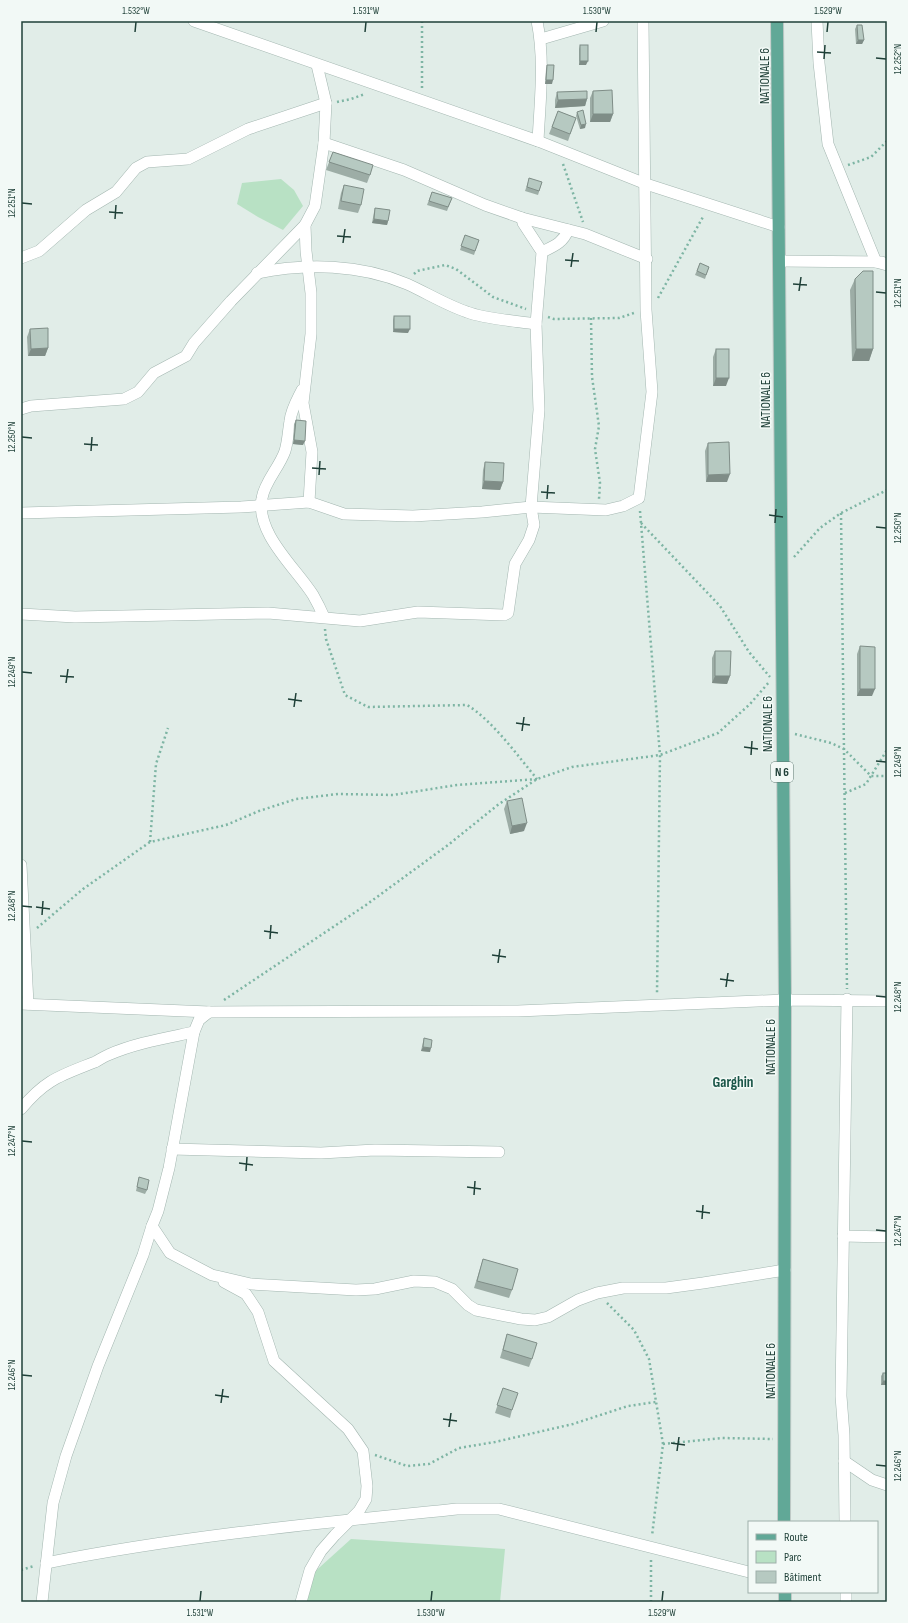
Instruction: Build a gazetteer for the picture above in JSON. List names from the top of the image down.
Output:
{
  "streets": {
    "main road": ["NATIONALE 6", "N 6"]
  },
  "districts": ["Garghin"],
  "legend": ["Route", "Parc", "Bâtiment"],
  "coordinates": [
    "1.532°W",
    "1.531°W",
    "1.530°W",
    "1.529°W",
    "12.252°N",
    "12.251°N",
    "12.250°N",
    "12.249°N",
    "12.248°N",
    "12.247°N",
    "12.246°N"
  ]
}
